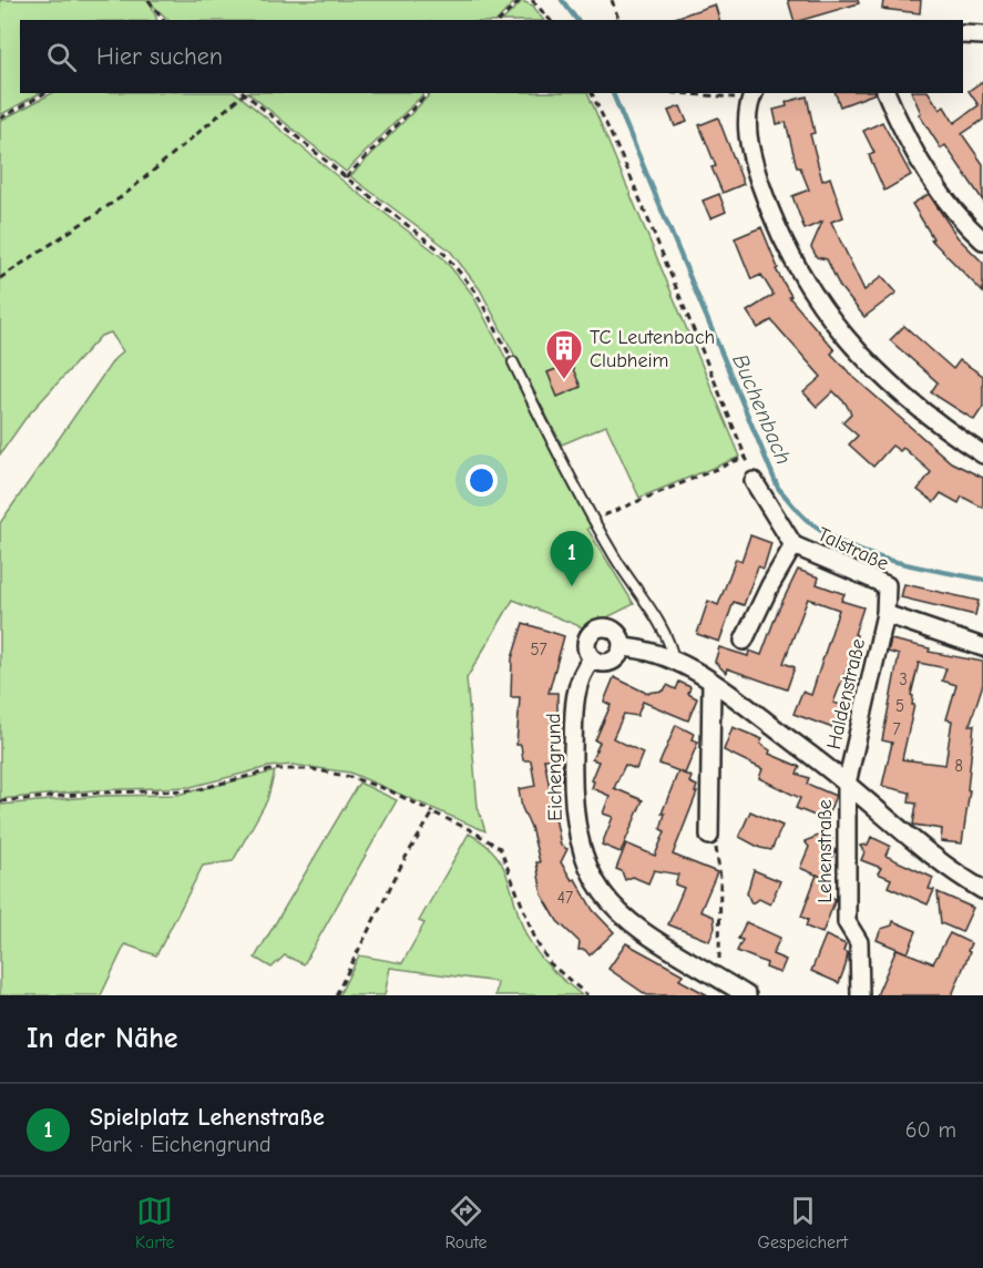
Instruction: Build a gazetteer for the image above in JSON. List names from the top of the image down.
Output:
{
  "streets": {
    "street": [
      "Talstraße",
      "Haldenstraße",
      "Eichengrund",
      "Lehenstraße"
    ]
  },
  "crossings": [
    ["Talstraße", "Haldenstraße"],
    ["Haldenstraße", "Lehenstraße"],
    ["Eichengrund", "Lehenstraße"]
  ],
  "water": ["Buchenbach"],
  "places": {
    "building": ["TC Leutenbach Clubheim"]
  },
  "house_numbers": [
    "57",
    "3",
    "5",
    "7",
    "8",
    "47"
  ],
  "page": {
    "search": "Hier suchen",
    "pins": "1",
    "heading": "In der Nähe",
    "list": [
      {
        "mark": "1",
        "name": "Spielplatz Lehenstraße",
        "note": "Park · Eichengrund",
        "value": "60 m"
      }
    ],
    "nav": ["Karte", "Route", "Gespeichert"]
  }
}
